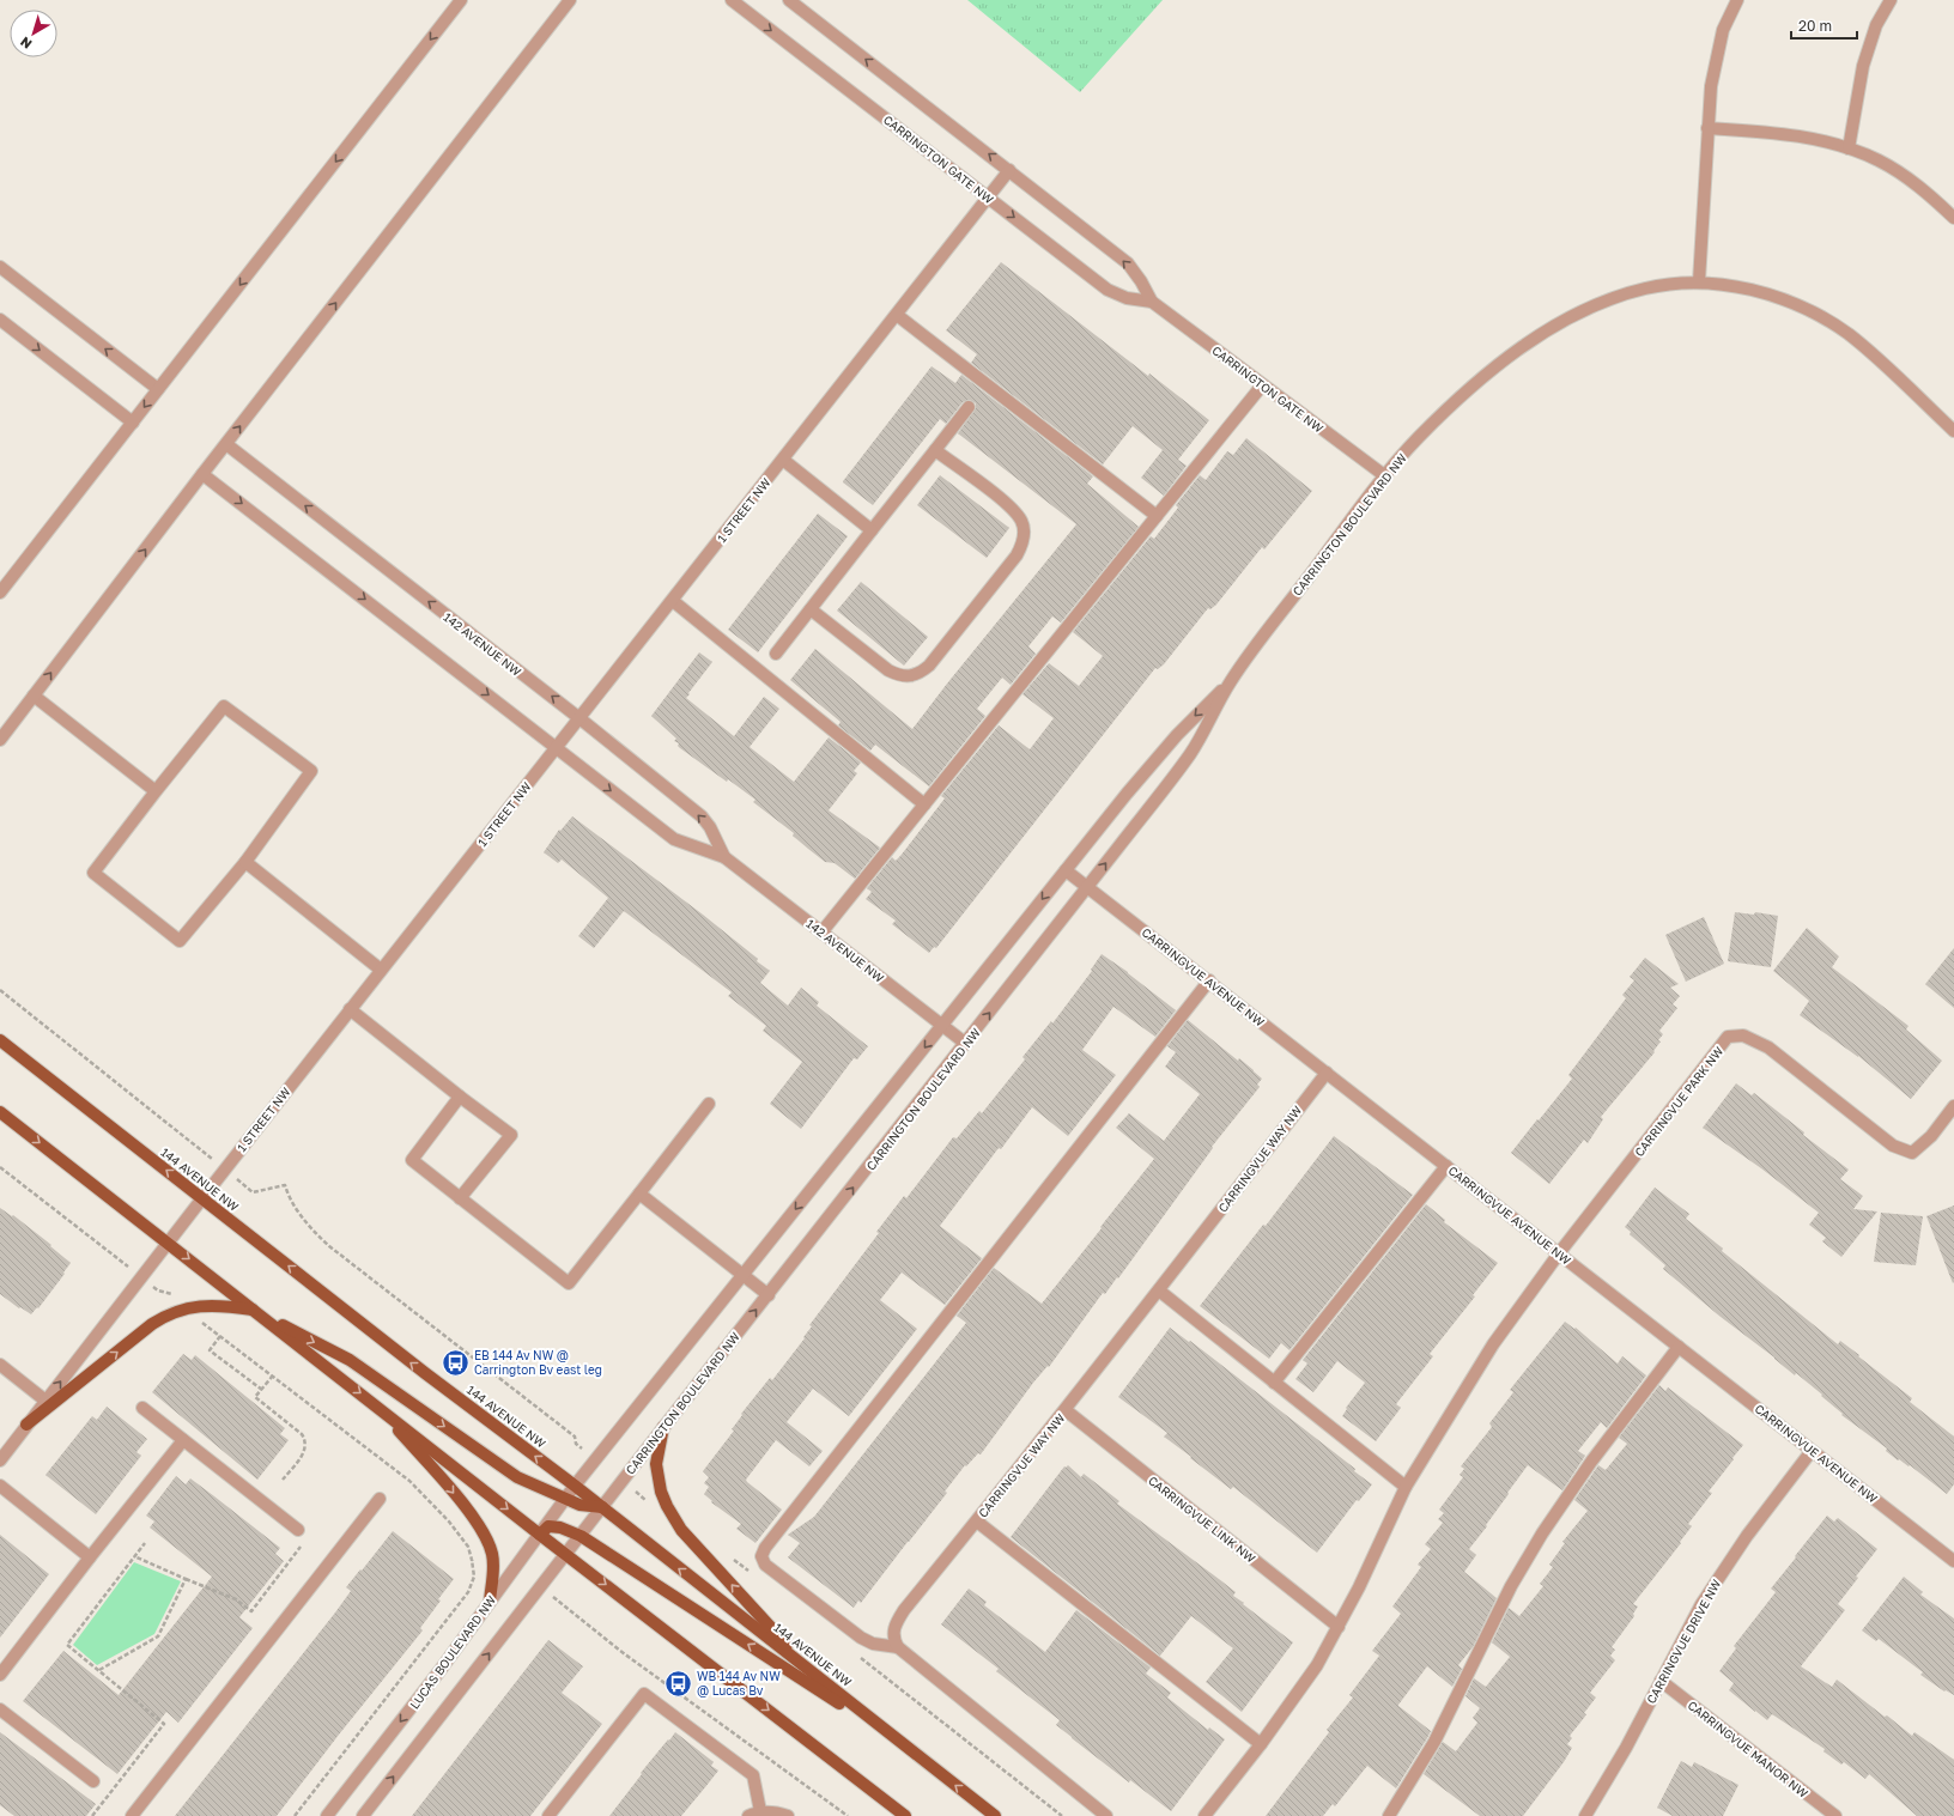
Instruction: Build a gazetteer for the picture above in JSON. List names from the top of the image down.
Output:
{
  "streets": {
    "main road": ["144 AVENUE NW"],
    "street": [
      "CARRINGTON GATE NW",
      "1 STREET NW",
      "CARRINGTON BOULEVARD NW",
      "142 AVENUE NW",
      "CARRINGVUE AVENUE NW",
      "CARRINGVUE PARK NW",
      "CARRINGVUE WAY NW",
      "CARRINGVUE LINK NW",
      "CARRINGVUE DRIVE NW",
      "LUCAS BOULEVARD NW",
      "CARRINGVUE MANOR NW"
    ]
  },
  "crossings": [
    ["CARRINGTON GATE NW", "1 STREET NW"],
    ["CARRINGTON GATE NW", "CARRINGTON BOULEVARD NW"],
    ["1 STREET NW", "142 AVENUE NW"],
    ["1 STREET NW", "144 AVENUE NW"],
    ["CARRINGTON BOULEVARD NW", "142 AVENUE NW"],
    ["CARRINGTON BOULEVARD NW", "CARRINGVUE AVENUE NW"],
    ["CARRINGTON BOULEVARD NW", "144 AVENUE NW"],
    ["CARRINGTON BOULEVARD NW", "LUCAS BOULEVARD NW"],
    ["CARRINGVUE AVENUE NW", "CARRINGVUE PARK NW"],
    ["CARRINGVUE AVENUE NW", "CARRINGVUE WAY NW"],
    ["CARRINGVUE AVENUE NW", "CARRINGVUE DRIVE NW"],
    ["CARRINGVUE WAY NW", "CARRINGVUE LINK NW"],
    ["144 AVENUE NW", "LUCAS BOULEVARD NW"],
    ["CARRINGVUE DRIVE NW", "CARRINGVUE MANOR NW"]
  ],
  "places": {
    "bus stop": ["EB 144 Av NW @ Carrington Bv east leg", "WB 144 Av NW @ Lucas Bv"]
  },
  "scale_bar": "20 m",
  "north": "bottom left"
}
